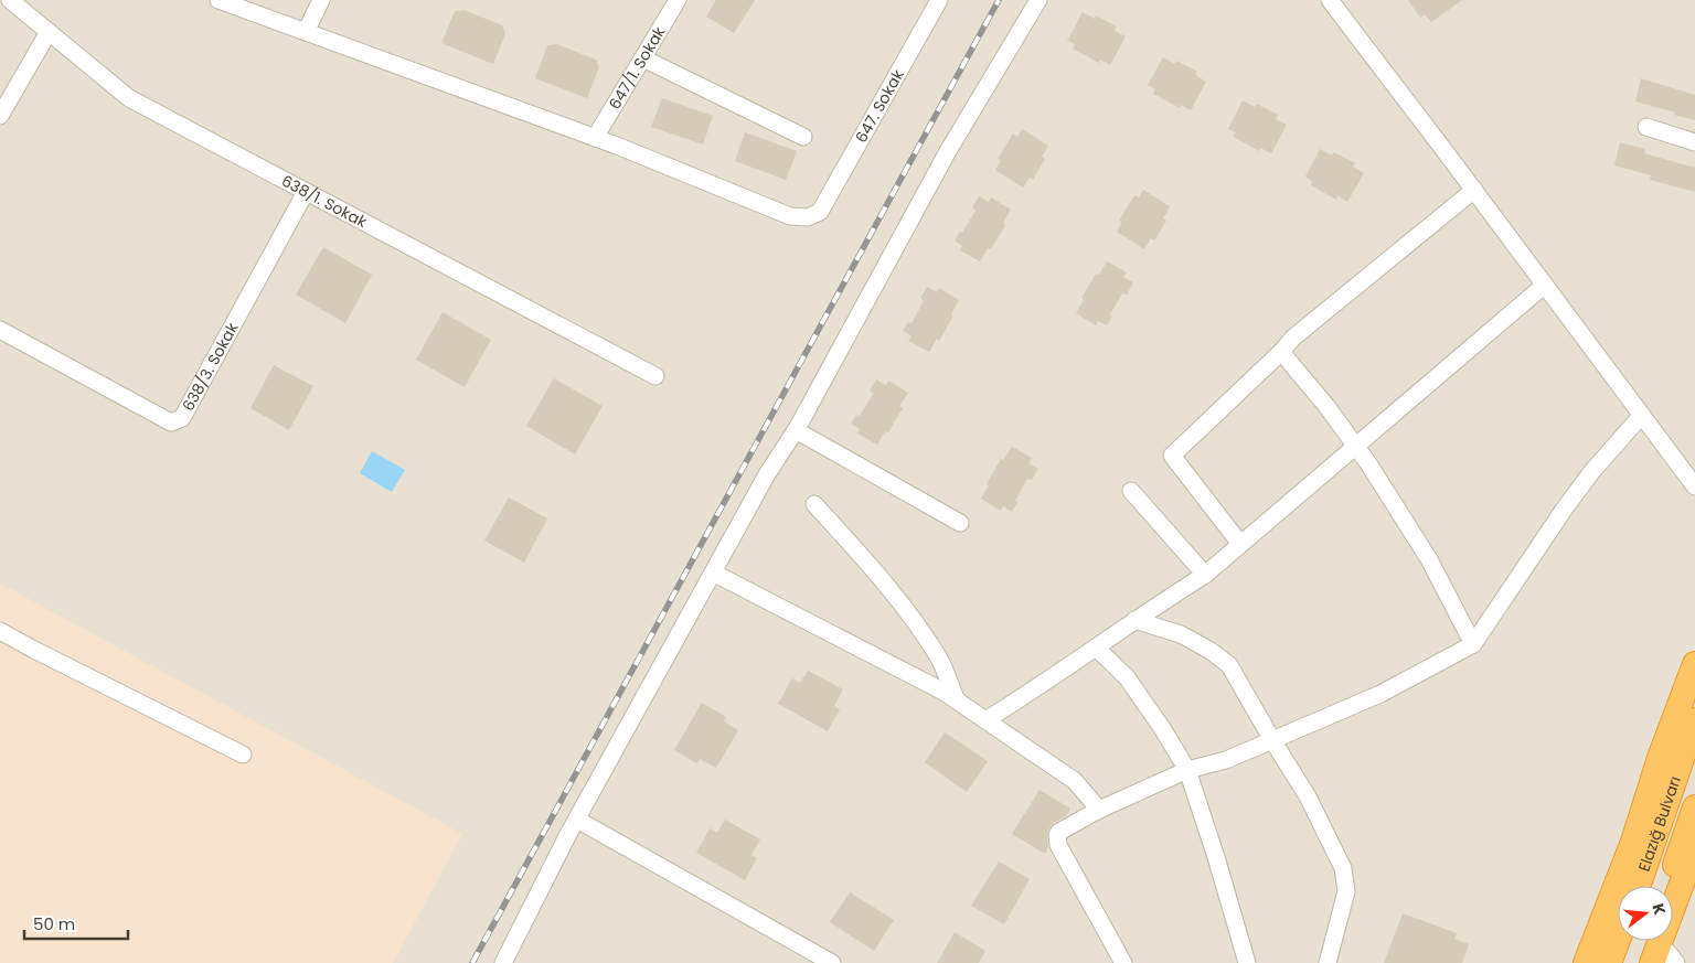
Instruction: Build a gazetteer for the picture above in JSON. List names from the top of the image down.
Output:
{
  "streets": {
    "highway": ["Elazığ Bulvarı"],
    "street": [
      "647/1. Sokak",
      "647. Sokak",
      "638/1. Sokak",
      "638/3. Sokak"
    ]
  },
  "crossings": [
    ["647/1. Sokak", "647. Sokak"],
    ["638/1. Sokak", "638/3. Sokak"]
  ],
  "scale_bar": "50 m",
  "north": "right"
}
